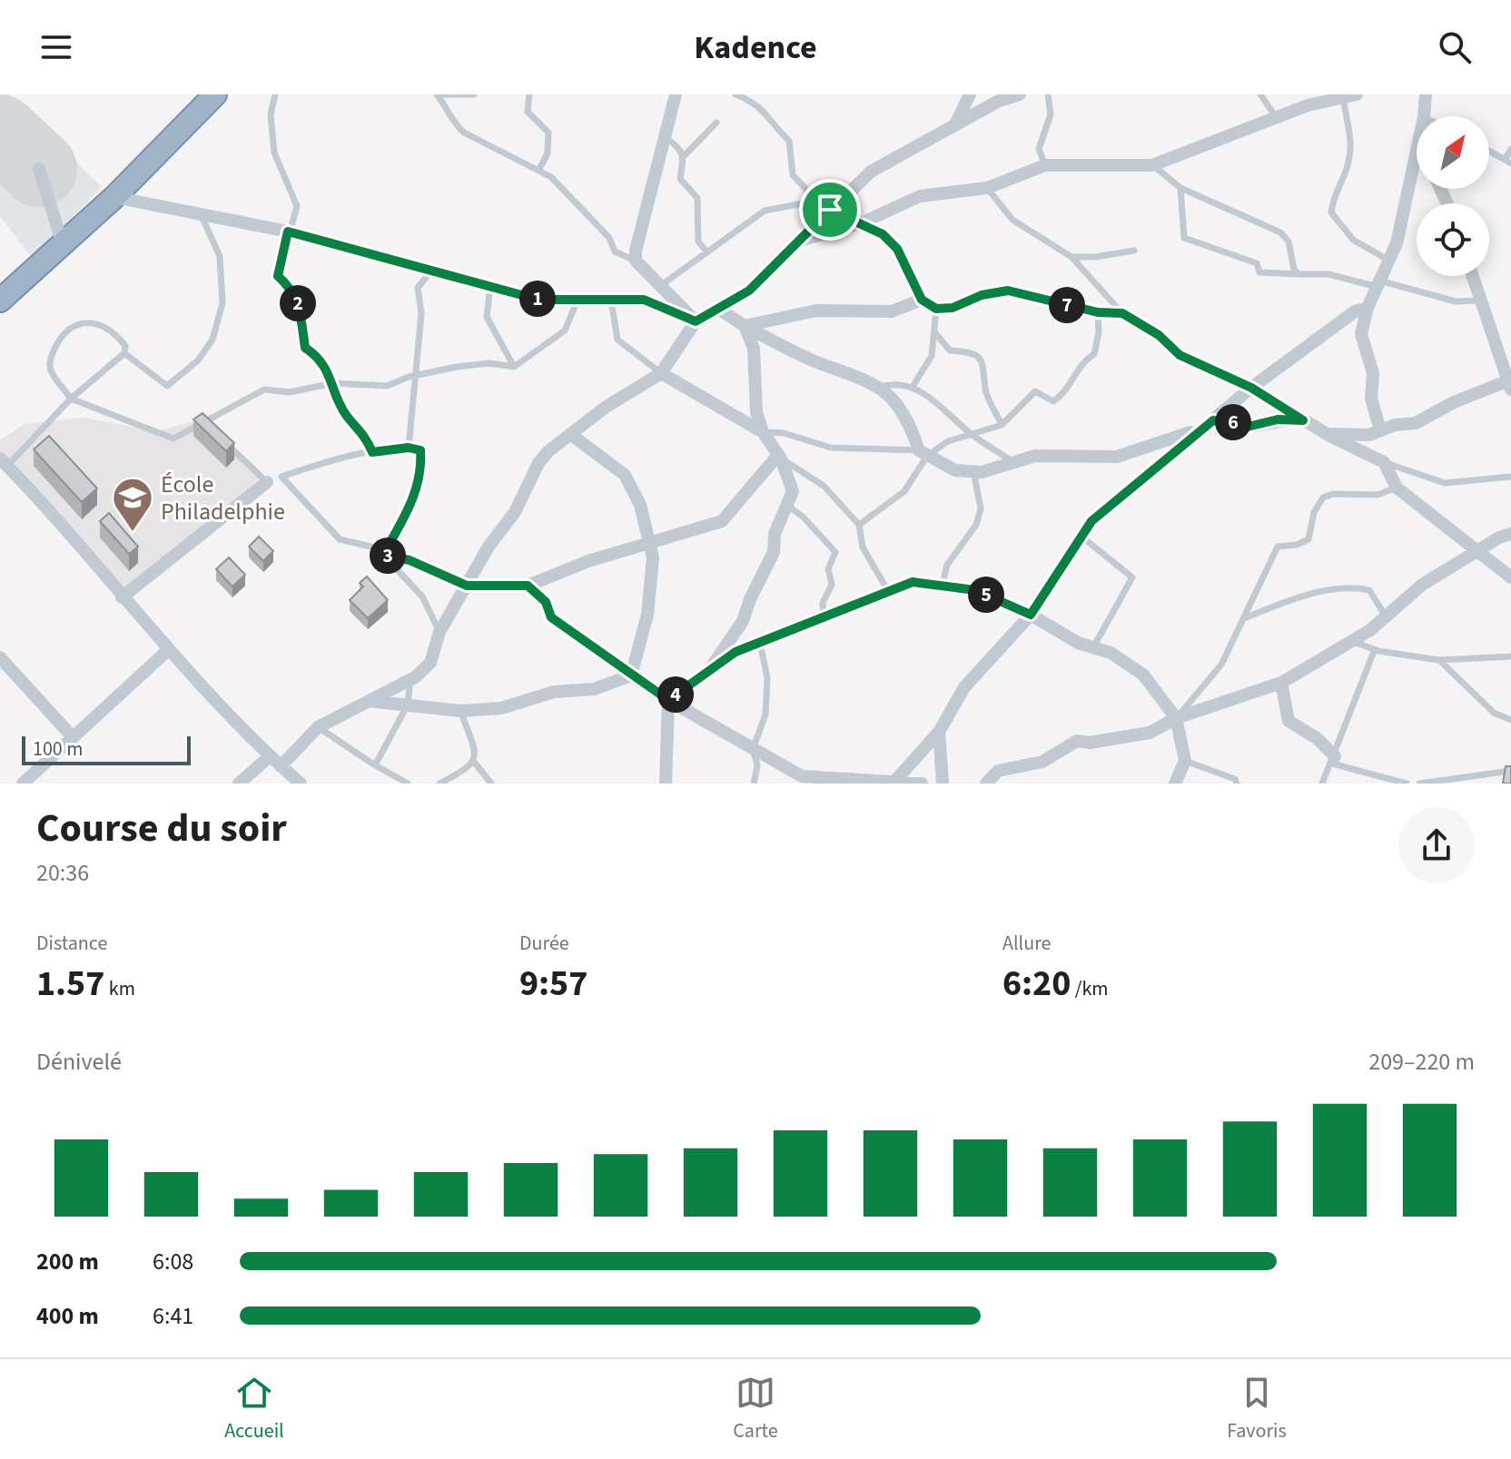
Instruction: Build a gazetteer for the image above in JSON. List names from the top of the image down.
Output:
{
  "places": {
    "school or university": ["École Philadelphie"]
  },
  "scale_bar": "100 m",
  "north": "top right",
  "page": {
    "header": "Kadence",
    "pins": [
      "1",
      "2",
      "7",
      "6",
      "3",
      "5",
      "4"
    ],
    "scale": "100 m",
    "heading": ["Course du soir", "20:36"],
    "stats": [
      ["Distance", "1.57 km"],
      ["Durée", "9:57"],
      ["Allure", "6:20 /km"]
    ],
    "chart": ["Dénivelé", "209–220 m"],
    "list": [
      {
        "name": "200 m",
        "note": "6:08"
      },
      {
        "name": "400 m",
        "note": "6:41"
      }
    ],
    "tabs": ["Accueil", "Carte", "Favoris"]
  }
}
